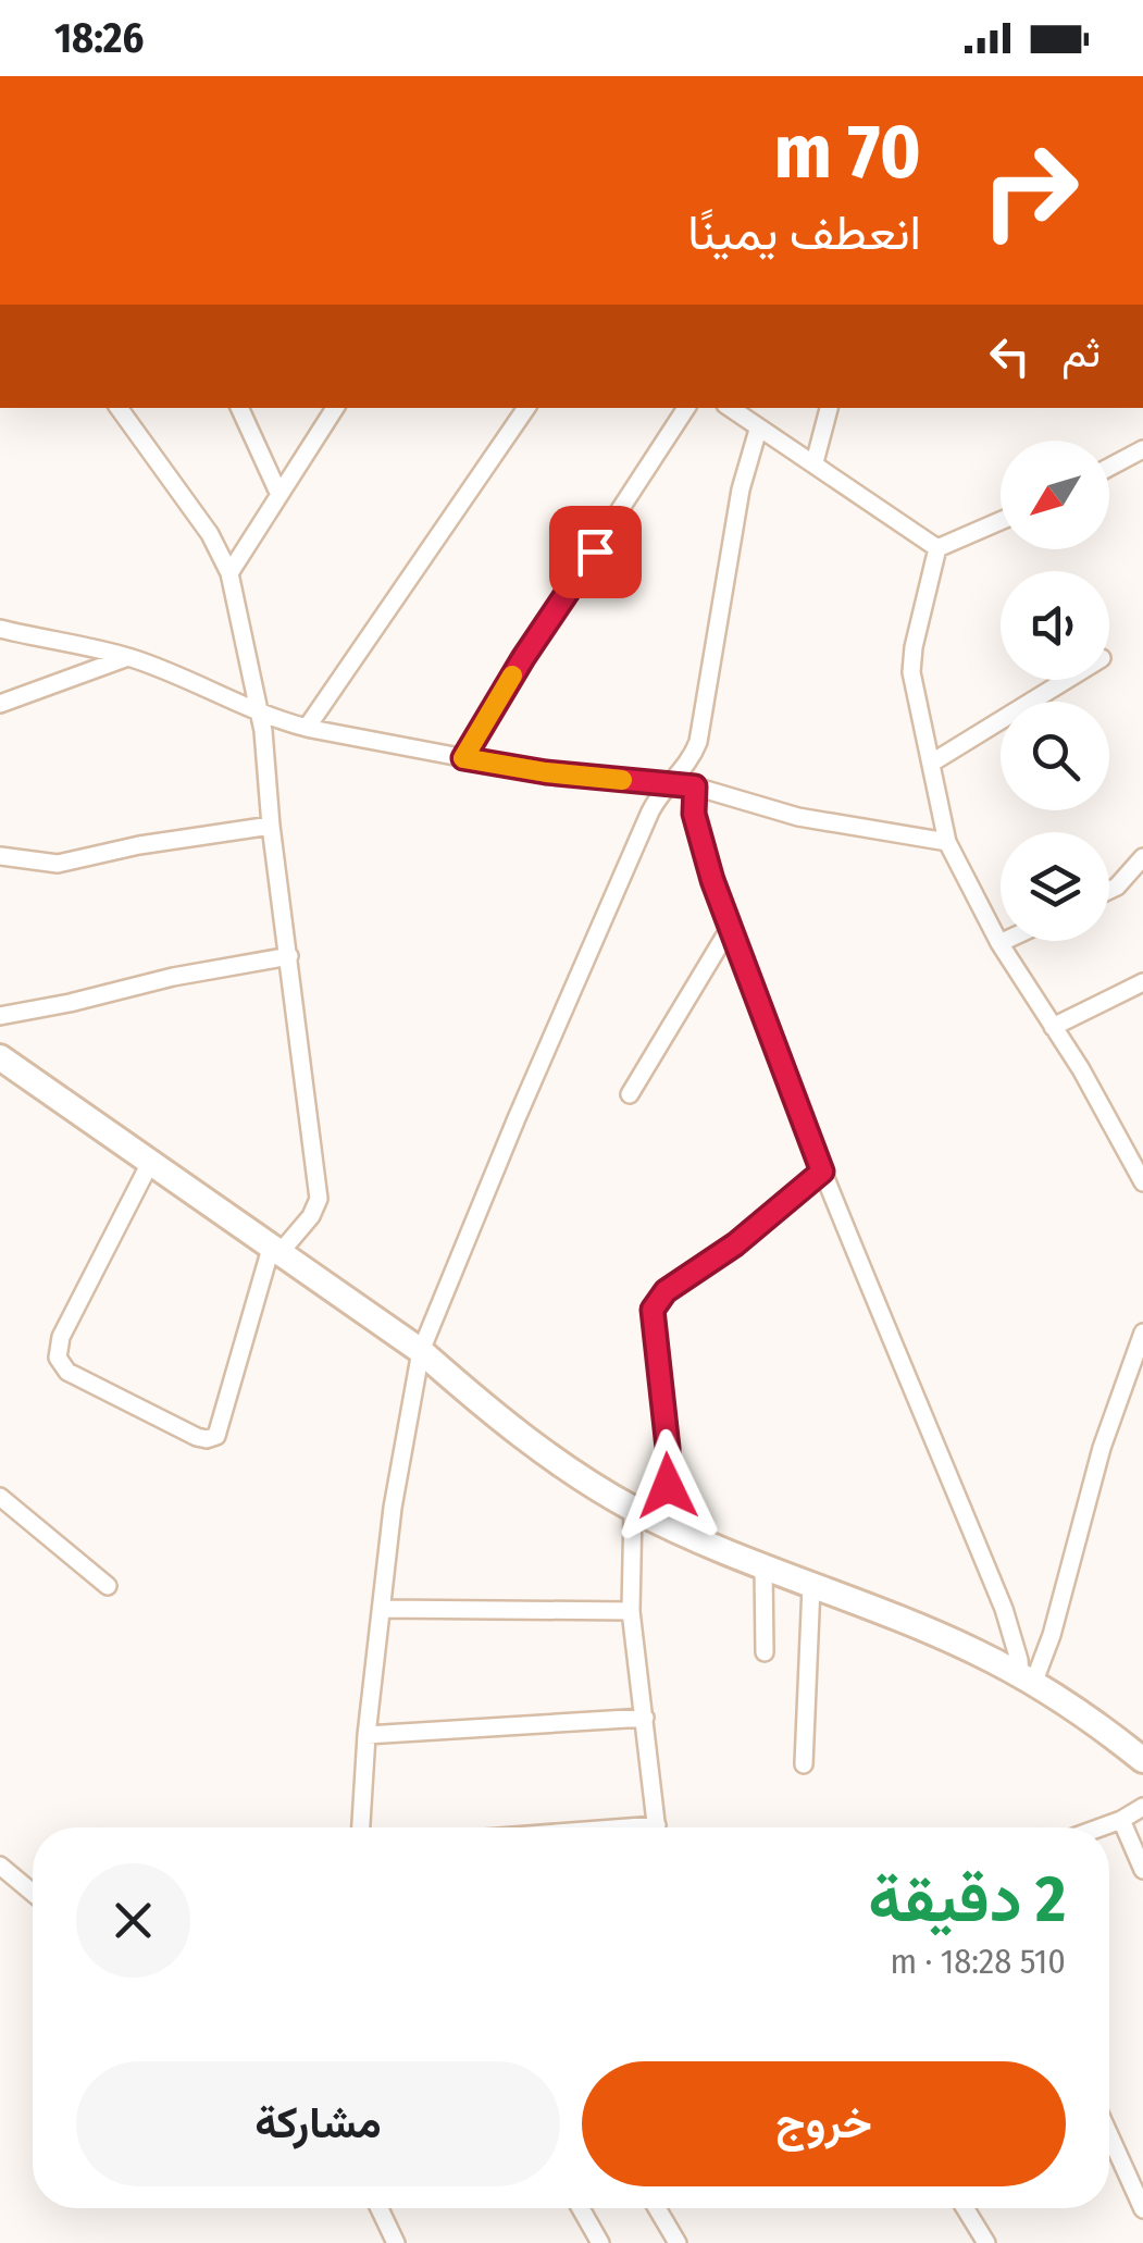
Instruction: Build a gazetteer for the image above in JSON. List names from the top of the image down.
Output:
{
  "north": "bottom left",
  "page": {
    "status": "18:26",
    "turn": ["70 m", "انعطف يمينًا"],
    "then": "ثم",
    "heading": ["2 دقيقة", "510 m · 18:28"],
    "buttons": ["خروج", "مشاركة"]
  }
}
